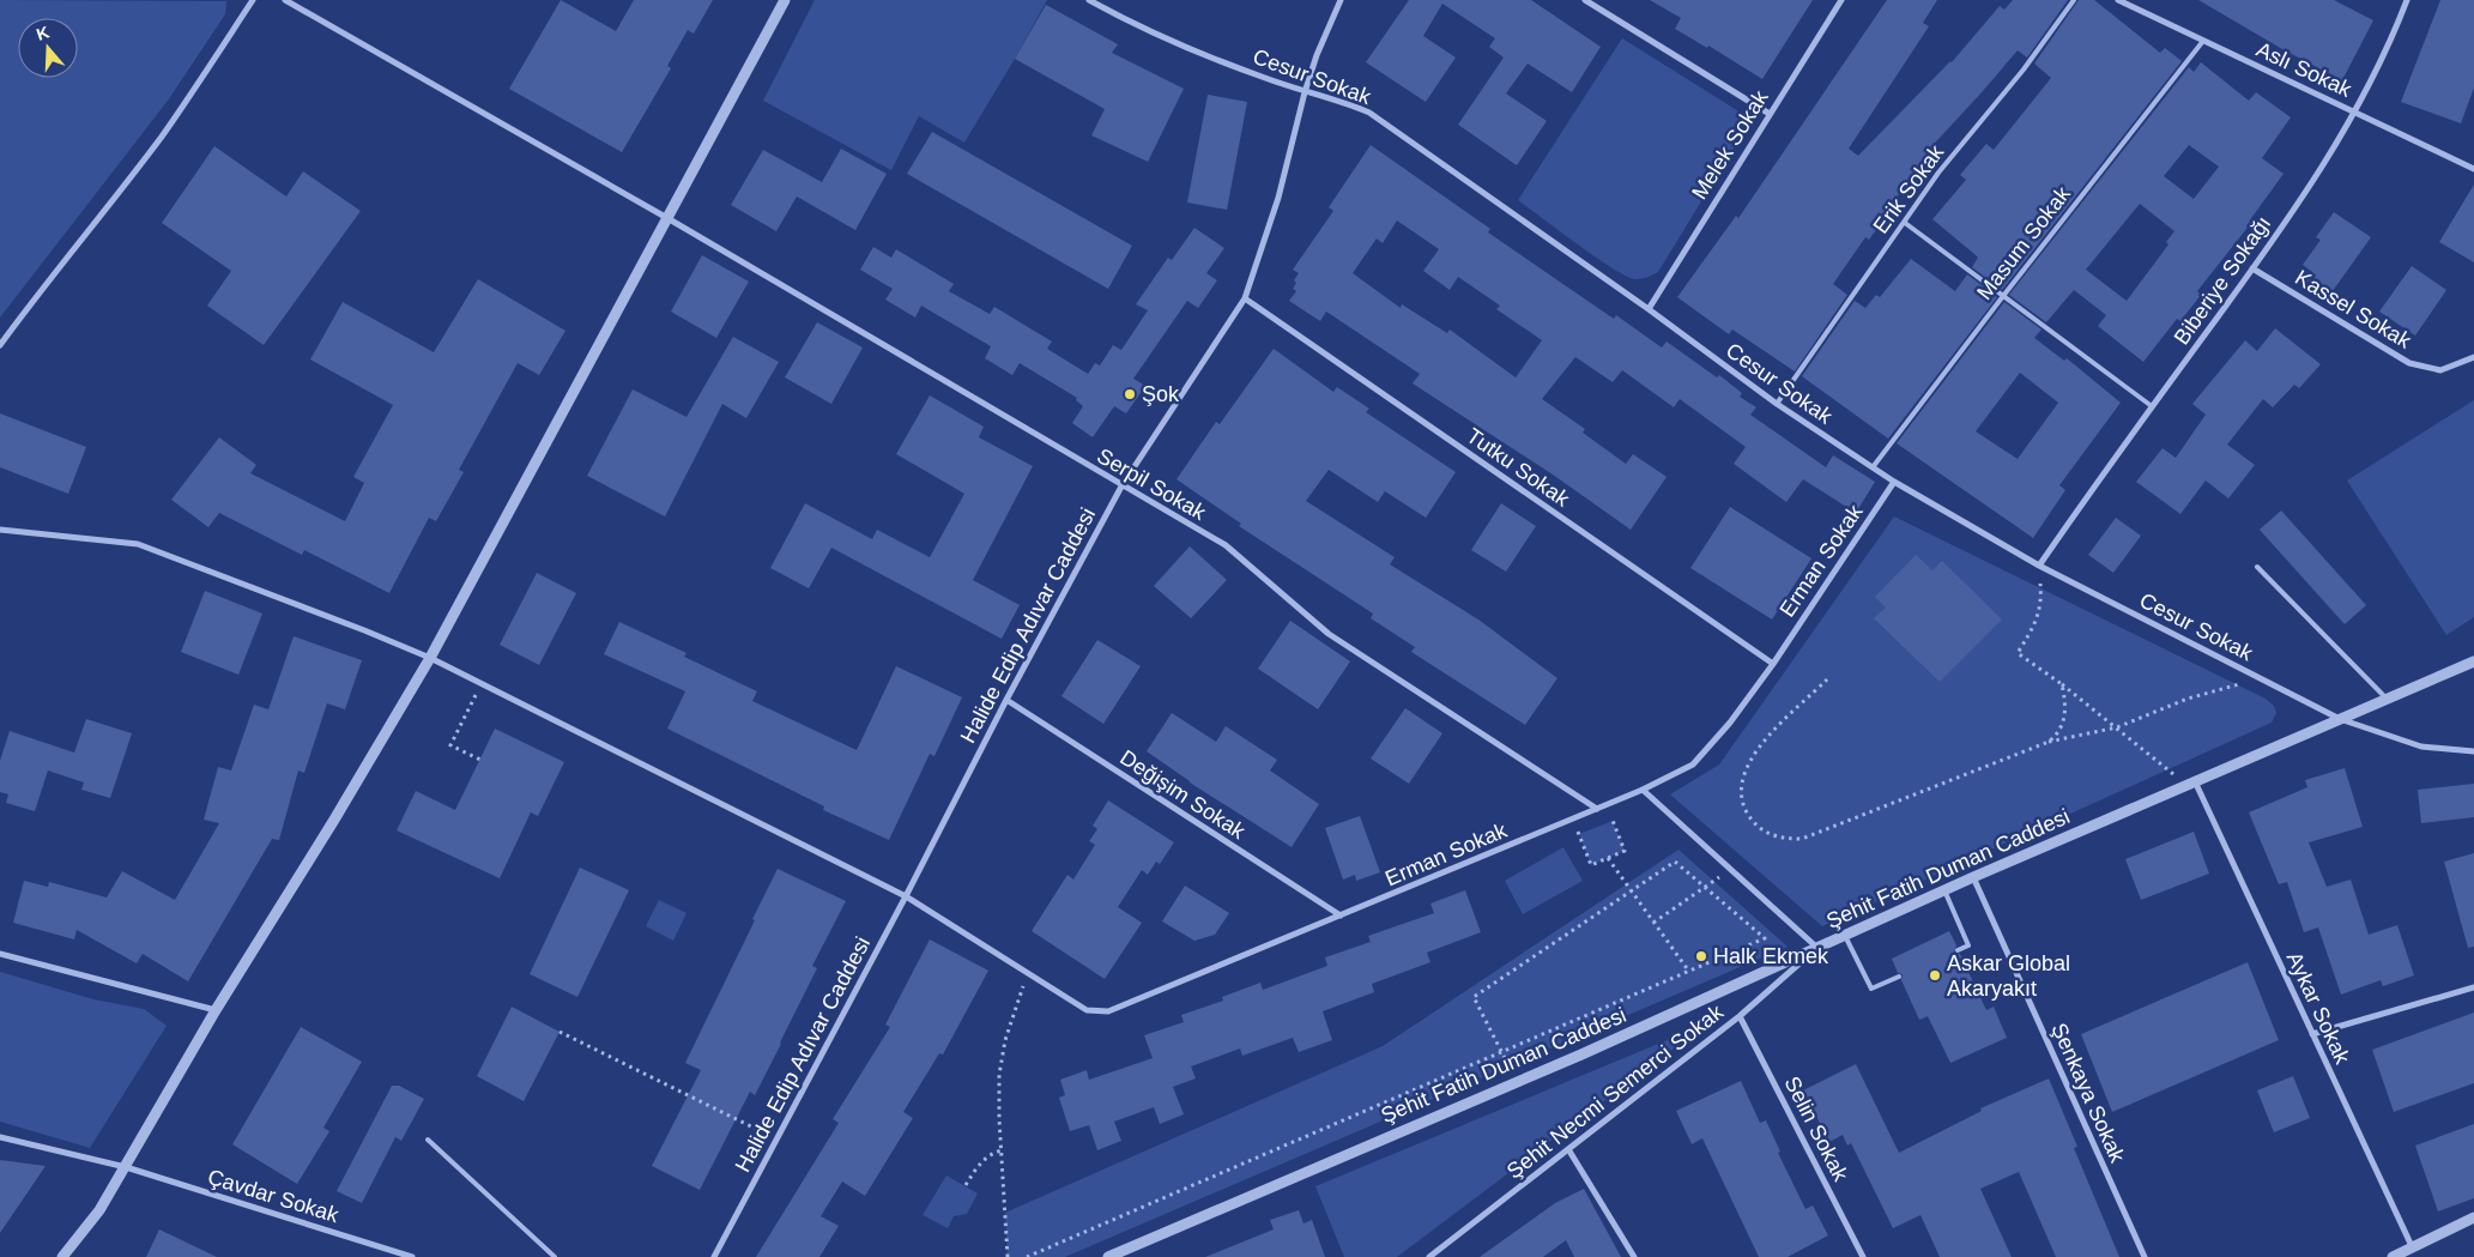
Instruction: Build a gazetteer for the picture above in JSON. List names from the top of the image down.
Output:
{
  "streets": {
    "street": [
      "Aslı Sokak",
      "Cesur Sokak",
      "Melek Sokak",
      "Biberiye Sokağı",
      "Kassel Sokak",
      "Tutku Sokak",
      "Serpil Sokak",
      "Erman Sokak",
      "Halide Edip Adıvar Caddesi",
      "Değişim Sokak",
      "Şehit Fatih Duman Caddesi",
      "Aykar Sokak",
      "Şehit Necmi Semerci Sokak",
      "Şenkaya Sokak",
      "Selin Sokak",
      "Çavdar Sokak"
    ],
    "lane": ["Erik Sokak", "Masum Sokak"]
  },
  "crossings": [
    ["Aslı Sokak", "Masum Sokak"],
    ["Aslı Sokak", "Biberiye Sokağı"],
    ["Cesur Sokak", "Melek Sokak"],
    ["Cesur Sokak", "Erik Sokak"],
    ["Cesur Sokak", "Masum Sokak"],
    ["Cesur Sokak", "Biberiye Sokağı"],
    ["Cesur Sokak", "Erman Sokak"],
    ["Cesur Sokak", "Halide Edip Adıvar Caddesi"],
    ["Cesur Sokak", "Şehit Fatih Duman Caddesi"],
    ["Biberiye Sokağı", "Kassel Sokak"],
    ["Tutku Sokak", "Erman Sokak"],
    ["Tutku Sokak", "Halide Edip Adıvar Caddesi"],
    ["Serpil Sokak", "Erman Sokak"],
    ["Serpil Sokak", "Halide Edip Adıvar Caddesi"],
    ["Erman Sokak", "Halide Edip Adıvar Caddesi"],
    ["Erman Sokak", "Değişim Sokak"],
    ["Halide Edip Adıvar Caddesi", "Değişim Sokak"],
    ["Şehit Fatih Duman Caddesi", "Aykar Sokak"],
    ["Şehit Fatih Duman Caddesi", "Şehit Necmi Semerci Sokak"],
    ["Şehit Fatih Duman Caddesi", "Şenkaya Sokak"],
    ["Şehit Necmi Semerci Sokak", "Selin Sokak"]
  ],
  "places": ["Şok", "Halk Ekmek", "Askar Global Akaryakıt"],
  "north": "top"
}
